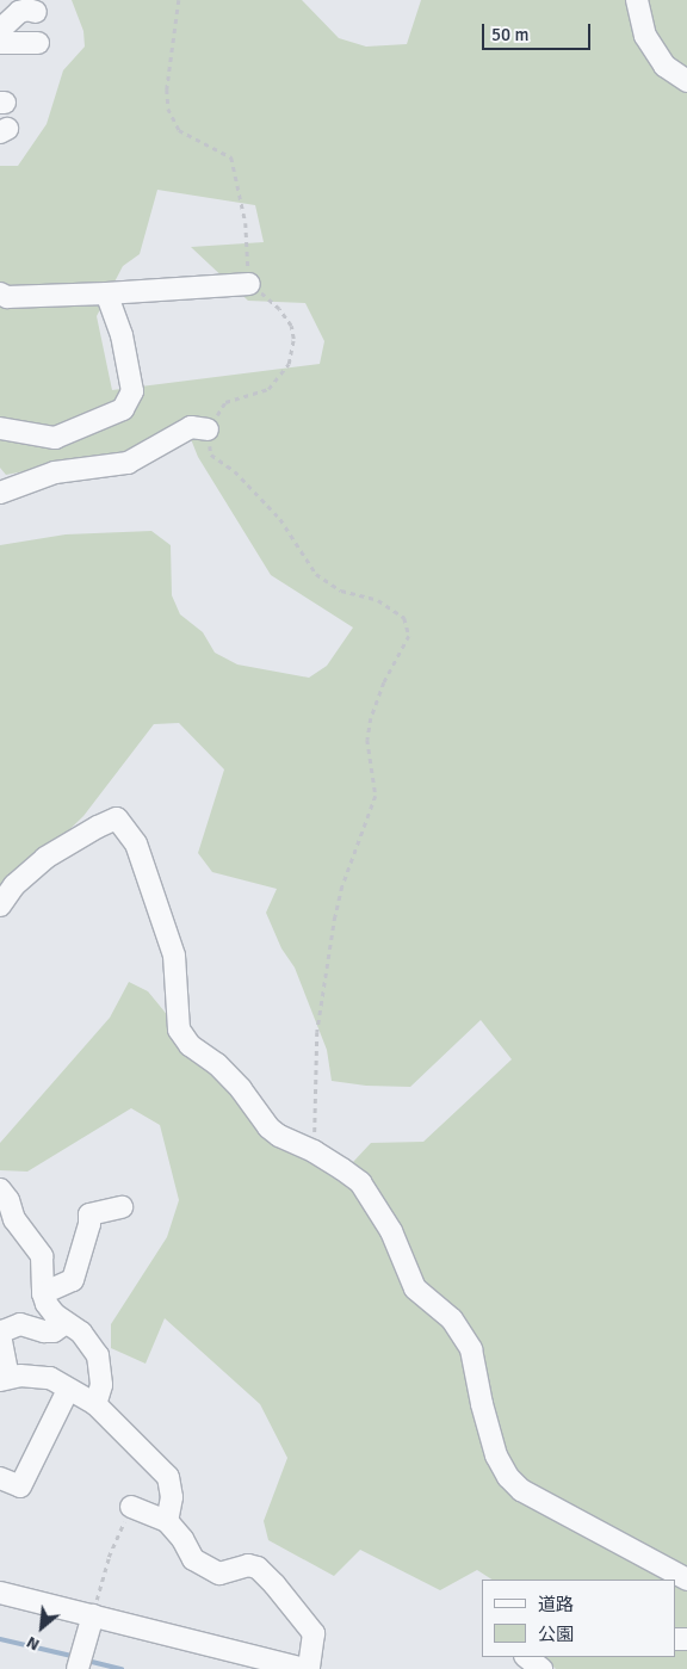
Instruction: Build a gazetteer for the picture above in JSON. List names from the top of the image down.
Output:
{
  "legend": ["道路", "公園"],
  "scale_bar": "50 m",
  "north": "bottom left"
}
